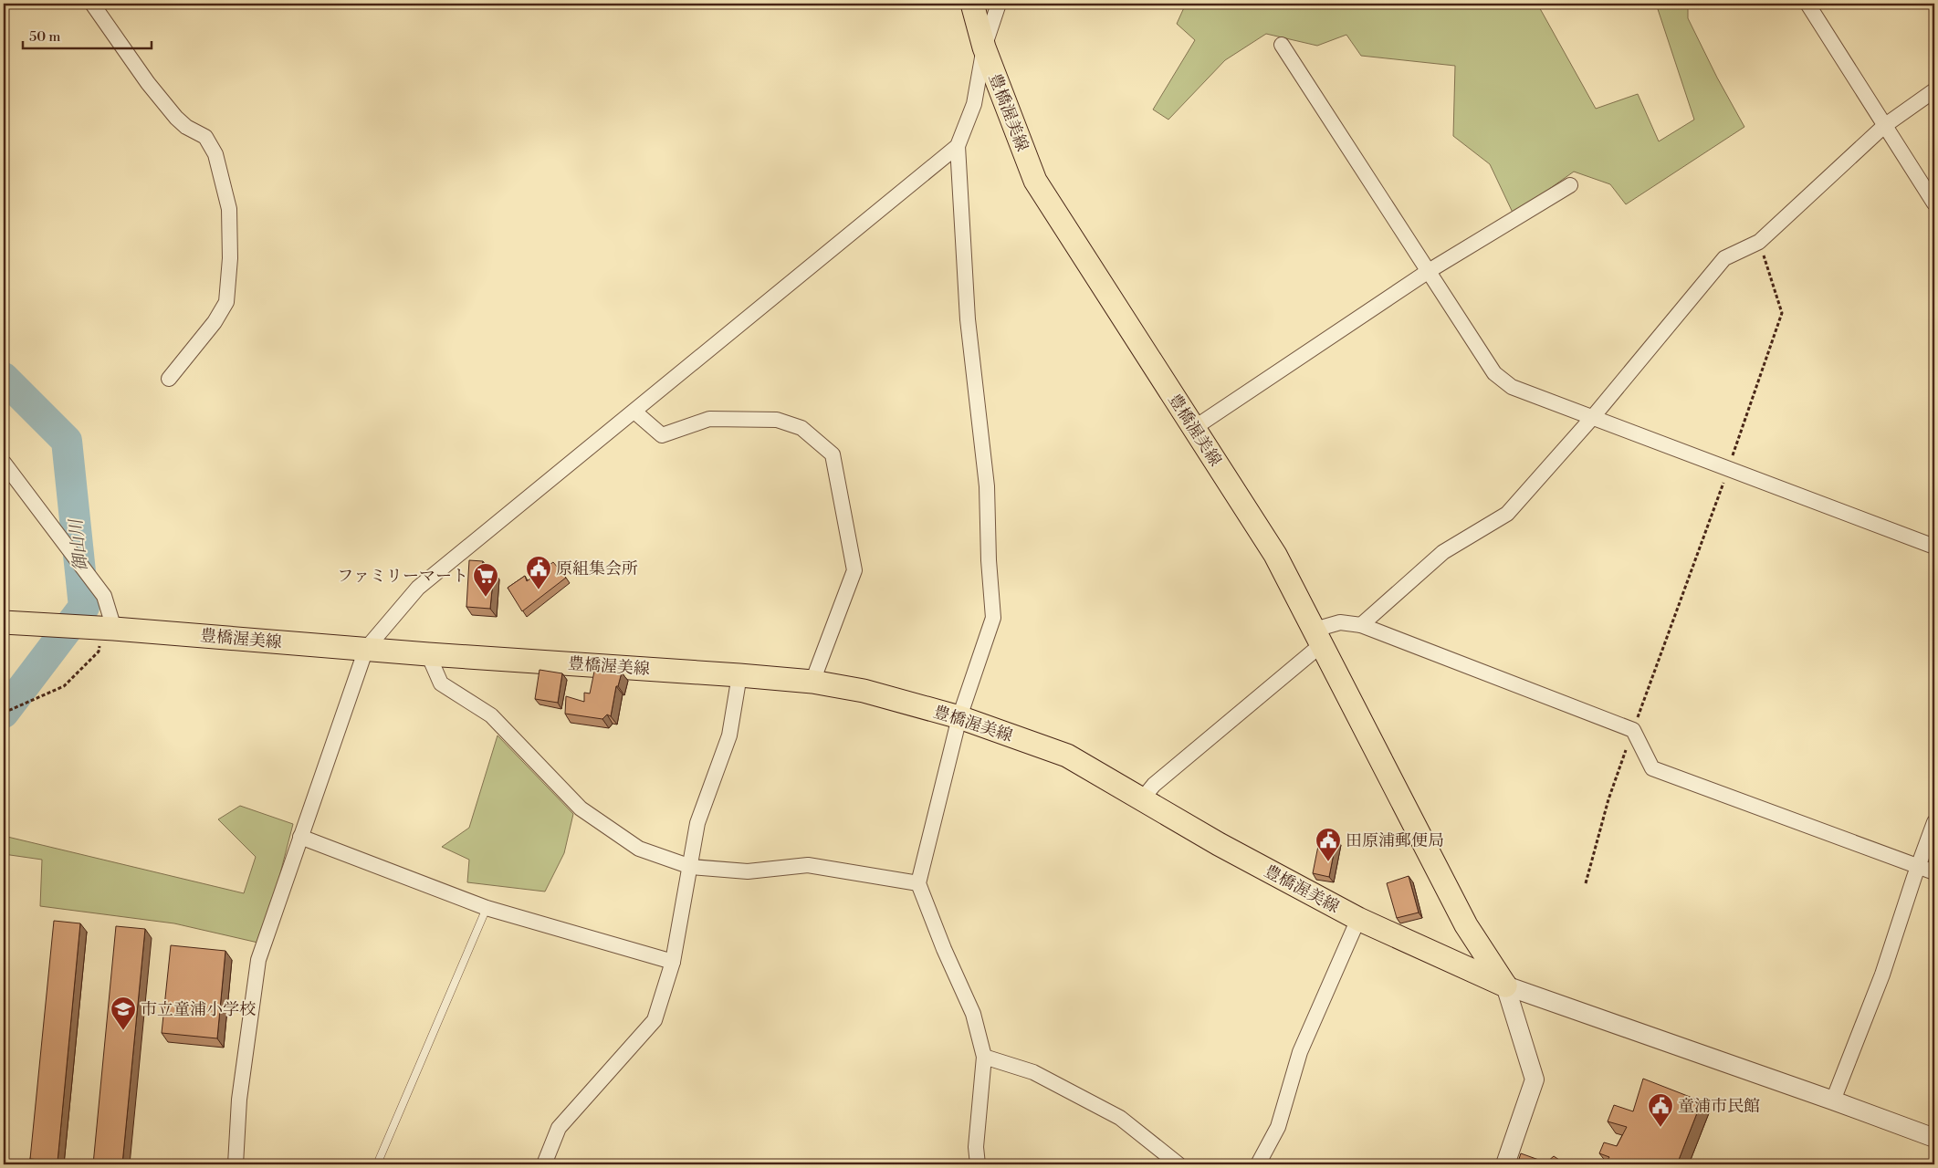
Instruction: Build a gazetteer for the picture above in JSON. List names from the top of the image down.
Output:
{
  "streets": {
    "main road": ["豊橋渥美線"]
  },
  "water": ["御山川"],
  "places": {
    "public building": ["原組集会所", "田原浦郵便局", "童浦市民館"],
    "supermarket": ["ファミリーマート"],
    "school or university": ["市立童浦小学校"]
  },
  "scale_bar": "50 m"
}
